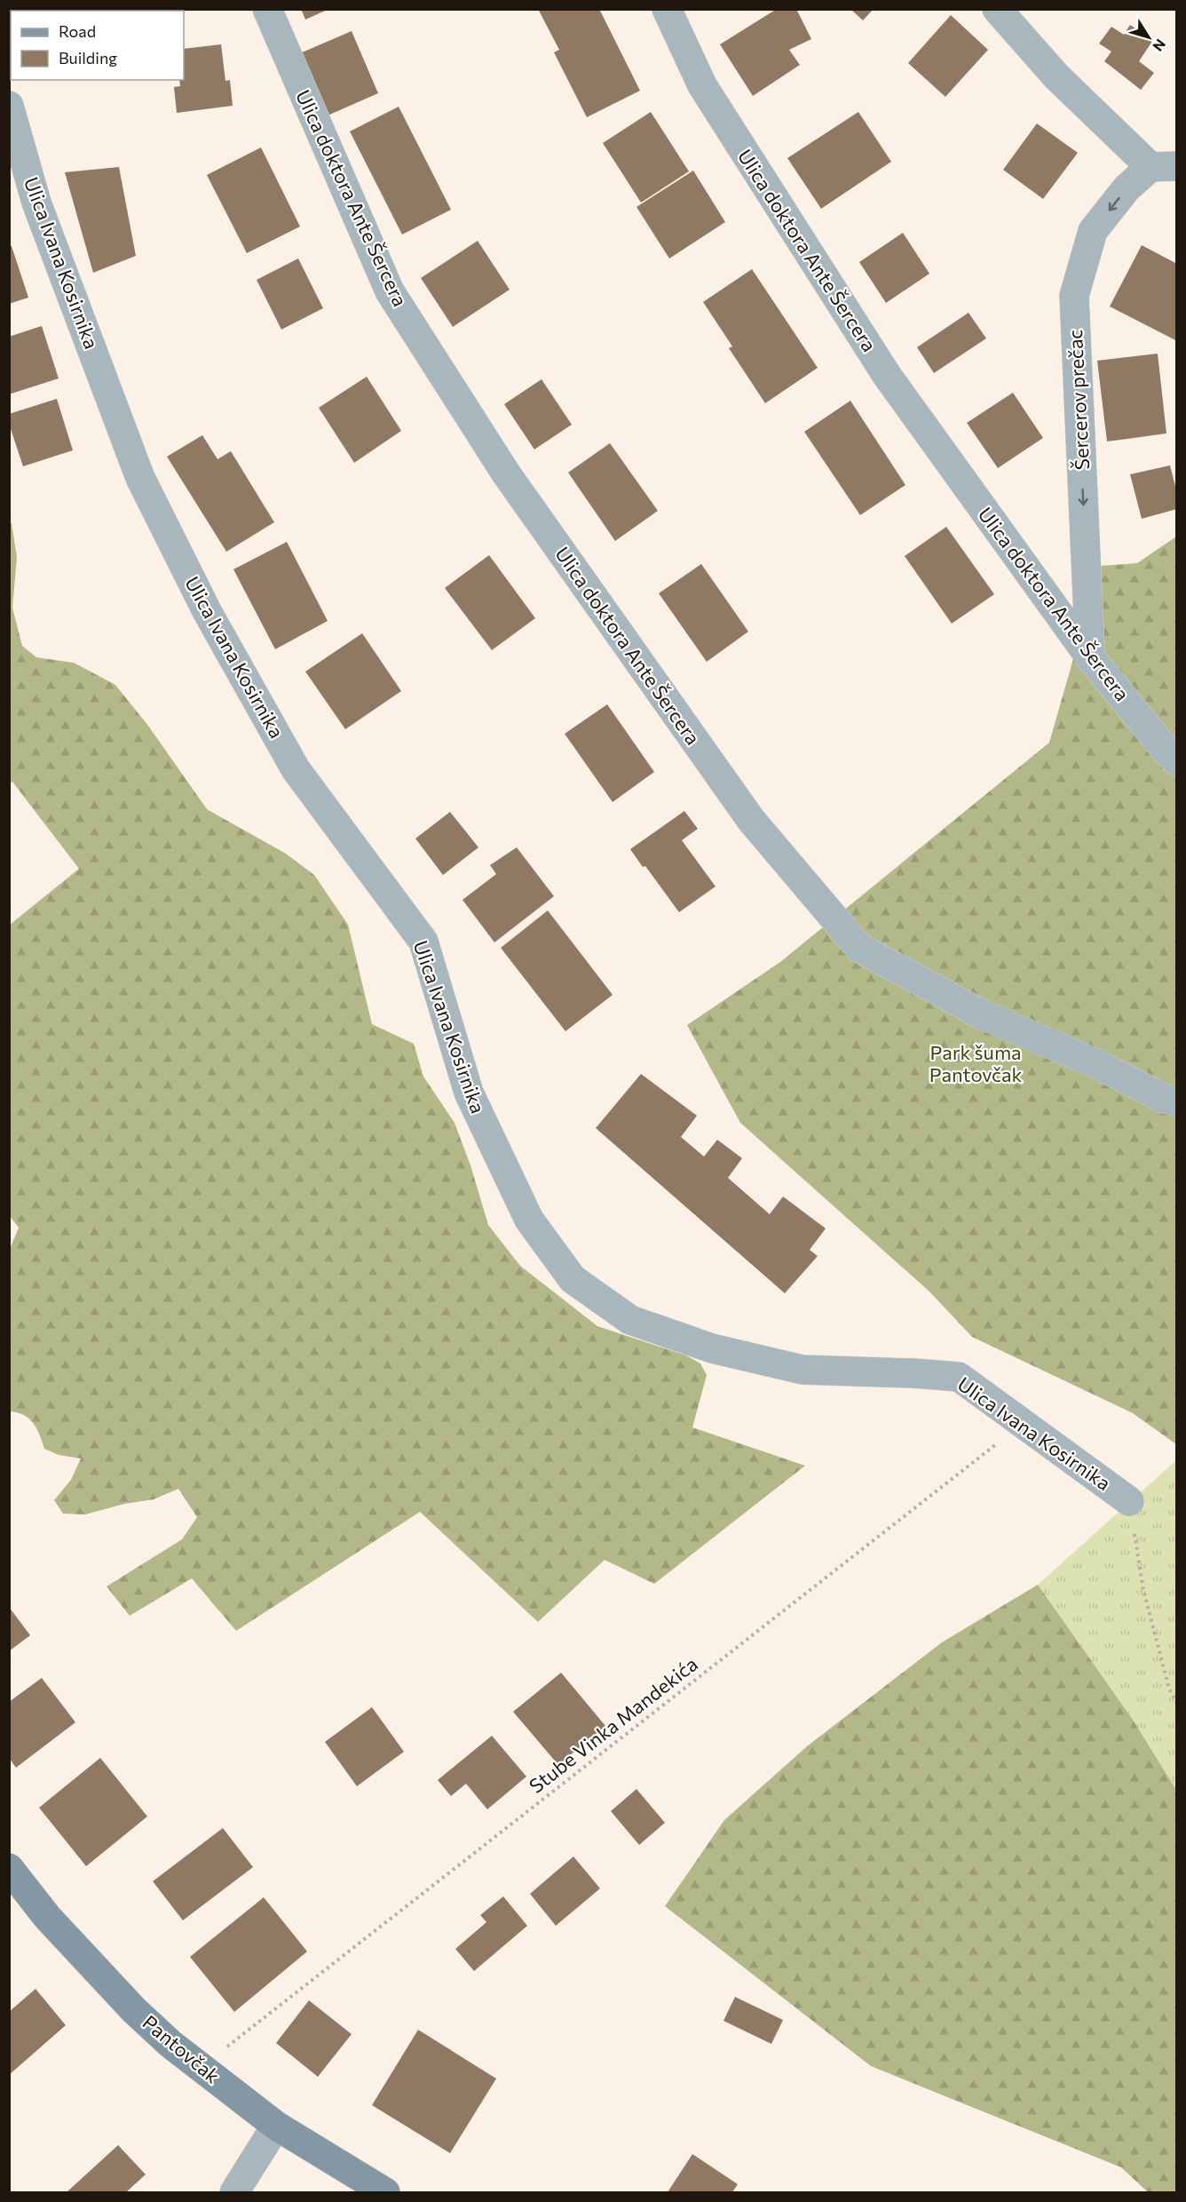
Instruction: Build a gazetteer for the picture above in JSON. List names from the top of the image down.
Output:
{
  "streets": {
    "main road": ["Pantovčak"],
    "street": ["Ulica doktora Ante Šercera", "Ulica Ivana Kosirnika", "Šercerov prečac"],
    "path": ["Stube Vinka Mandekića"]
  },
  "crossings": [
    ["Ulica doktora Ante Šercera", "Šercerov prečac"],
    ["Ulica Ivana Kosirnika", "Stube Vinka Mandekića"]
  ],
  "one_way": ["Šercerov prečac"],
  "parks": ["Park šuma Pantovčak"],
  "legend": ["Road", "Building"],
  "north": "bottom right"
}
